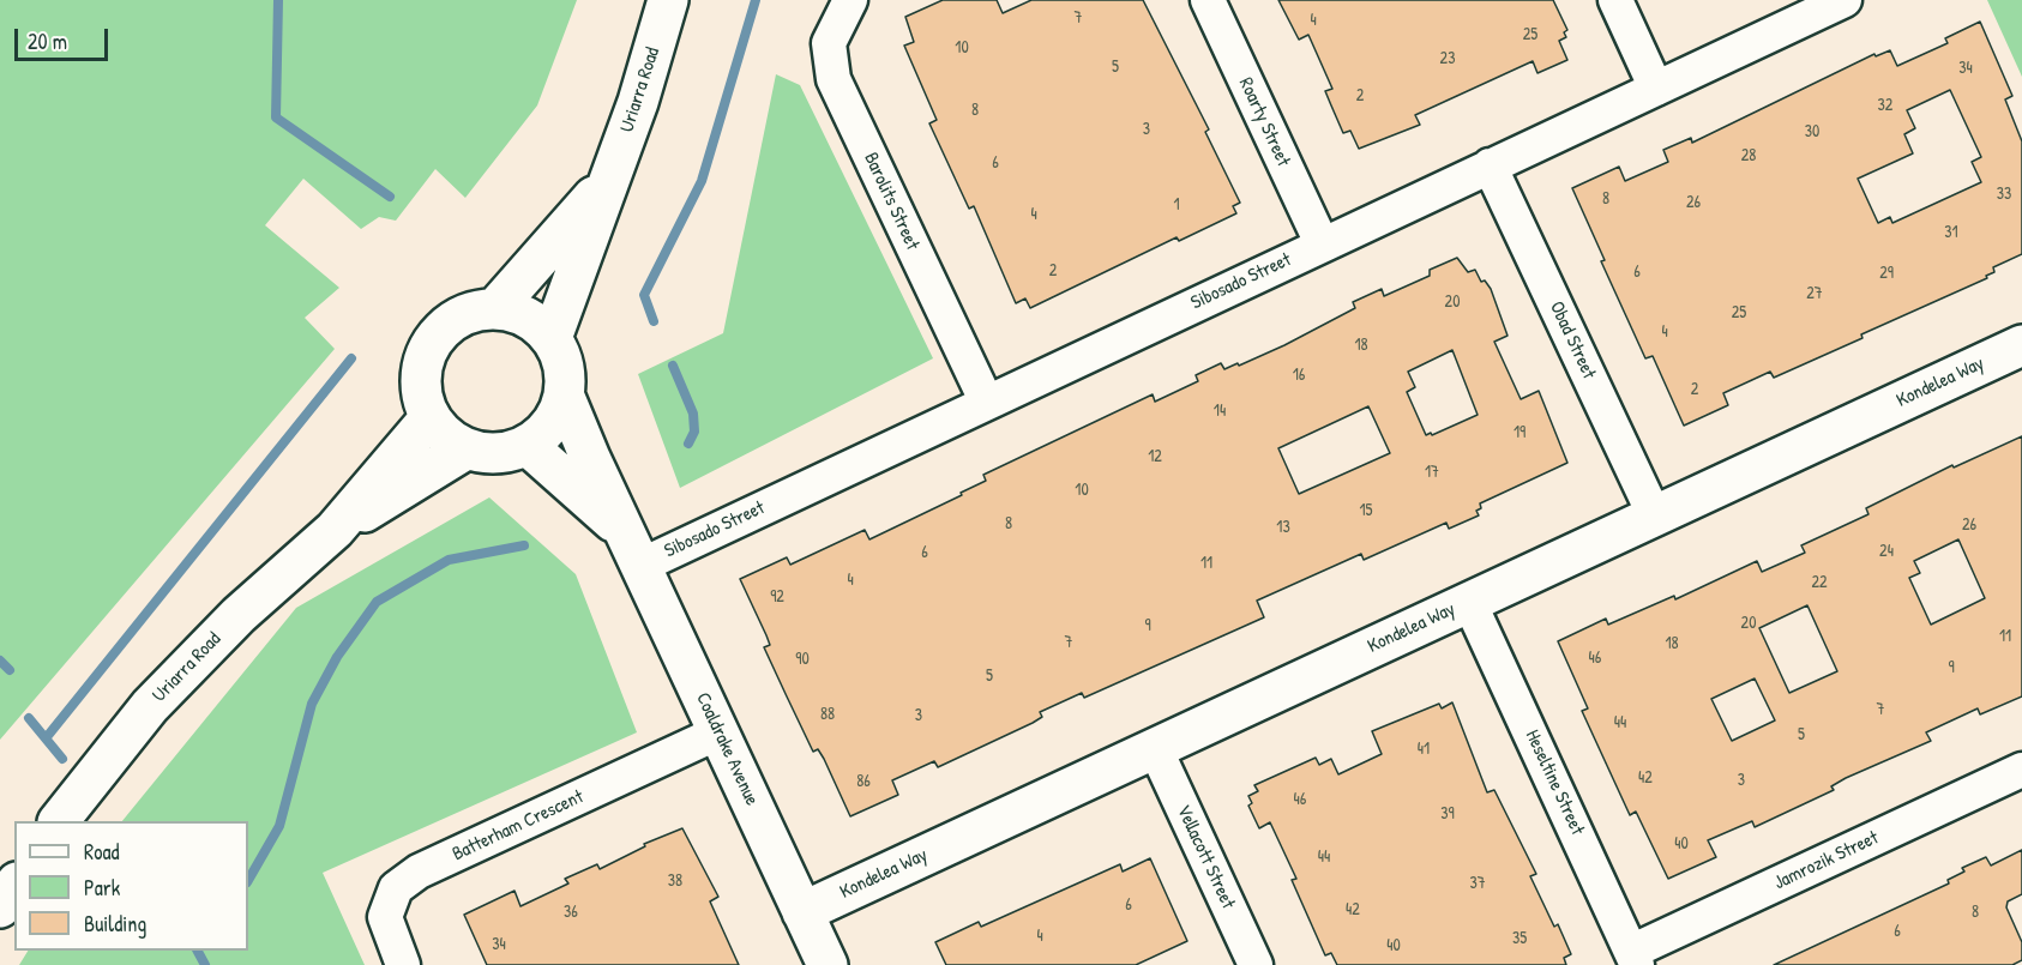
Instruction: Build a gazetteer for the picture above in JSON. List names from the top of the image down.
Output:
{
  "streets": {
    "street": [
      "Uriarra Road",
      "Roarty Street",
      "Barolits Street",
      "Sibosado Street",
      "Obad Street",
      "Kondelea Way",
      "Coaldrake Avenue",
      "Heseltine Street",
      "Batterham Crescent",
      "Vellacott Street",
      "Jamrozik Street"
    ]
  },
  "crossings": [
    ["Uriarra Road", "Coaldrake Avenue"],
    ["Roarty Street", "Sibosado Street"],
    ["Barolits Street", "Sibosado Street"],
    ["Sibosado Street", "Obad Street"],
    ["Sibosado Street", "Coaldrake Avenue"],
    ["Obad Street", "Kondelea Way"],
    ["Kondelea Way", "Coaldrake Avenue"],
    ["Kondelea Way", "Heseltine Street"],
    ["Kondelea Way", "Vellacott Street"],
    ["Coaldrake Avenue", "Batterham Crescent"],
    ["Heseltine Street", "Jamrozik Street"]
  ],
  "house_numbers": [
    "7",
    "4",
    "25",
    "10",
    "23",
    "5",
    "34",
    "2",
    "32",
    "8",
    "3",
    "30",
    "28",
    "6",
    "33",
    "8",
    "26",
    "1",
    "4",
    "31",
    "2",
    "6",
    "29",
    "27",
    "20",
    "25",
    "4",
    "18",
    "16",
    "2",
    "14",
    "19",
    "12",
    "17",
    "10",
    "15",
    "8",
    "26",
    "13",
    "24",
    "6",
    "11",
    "4",
    "22",
    "92",
    "20",
    "9",
    "11",
    "7",
    "18",
    "46",
    "90",
    "9",
    "5",
    "7",
    "88",
    "3",
    "44",
    "5",
    "41",
    "42",
    "3",
    "86",
    "46",
    "39",
    "40",
    "44",
    "38",
    "37",
    "6",
    "42",
    "36",
    "8",
    "6",
    "4",
    "35",
    "34",
    "40"
  ],
  "legend": ["Road", "Park", "Building"],
  "scale_bar": "20 m"
}
